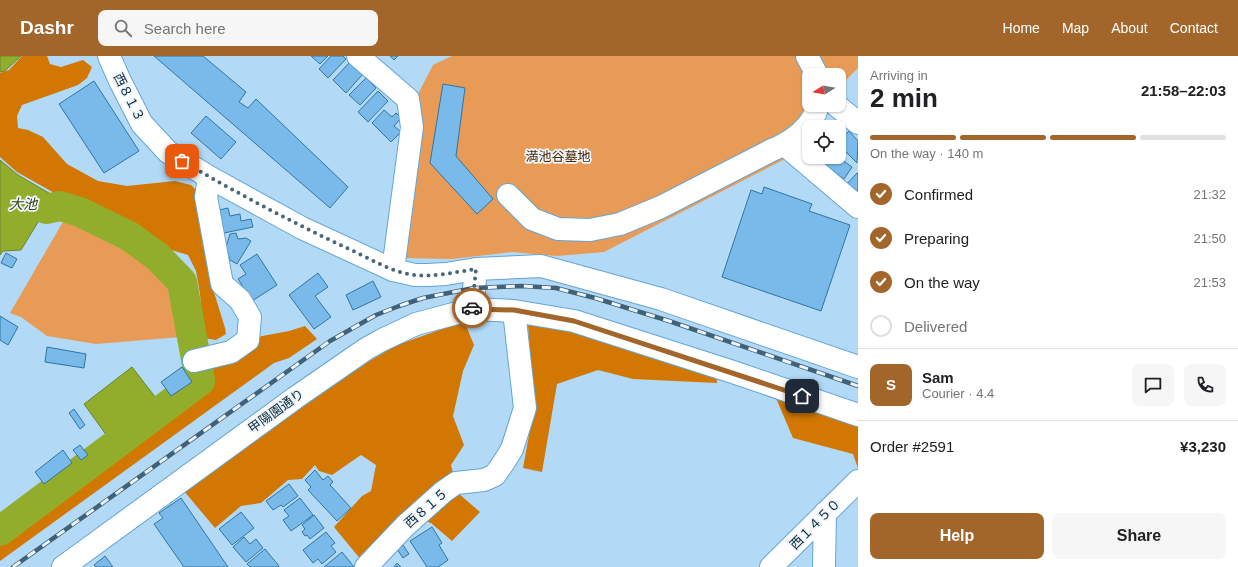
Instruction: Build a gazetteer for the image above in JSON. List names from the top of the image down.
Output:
{
  "streets": {
    "street": [
      "西８１３",
      "甲陽園通り",
      "西８１５",
      "西１４５０"
    ]
  },
  "crossings": [
    ["甲陽園通り", "西８１５"]
  ],
  "water": ["大池"],
  "parks": ["満池谷墓地"],
  "north": "left",
  "page": {
    "header": "Dashr",
    "search": "Search here",
    "nav": [
      "Home",
      "Map",
      "About",
      "Contact"
    ],
    "heading": ["2 min", "Arriving in", "21:58–22:03"],
    "panel": [
      "Sam",
      "Courier · 4.4",
      "Order #2591",
      "¥3,230"
    ],
    "bar": "On the way · 140 m",
    "list": [
      ["Confirmed", "21:32"],
      ["Preparing", "21:50"],
      ["On the way", "21:53"],
      "Delivered"
    ],
    "round": "S",
    "buttons": ["Help", "Share"]
  }
}
